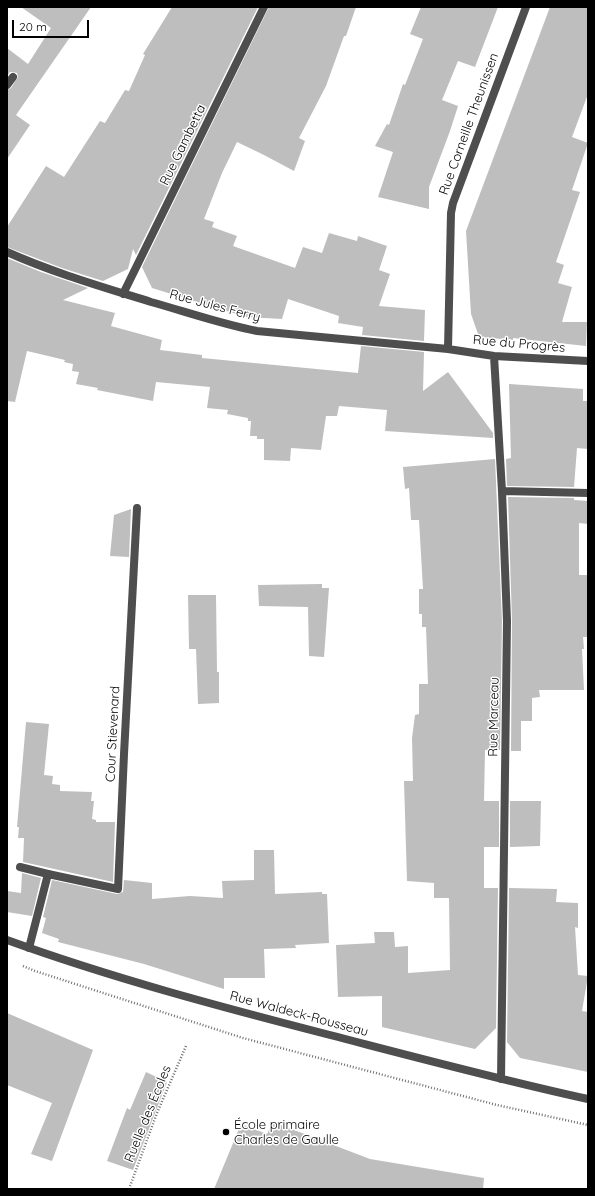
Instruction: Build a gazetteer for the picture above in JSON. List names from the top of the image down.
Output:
{
  "streets": {
    "street": [
      "Rue Corneille Theunissen",
      "Rue Gambetta",
      "Rue Jules Ferry",
      "Rue du Progrès",
      "Rue Marceau",
      "Cour Stievenard",
      "Rue Waldeck-Rousseau"
    ],
    "path": ["Ruelle des Écoles"]
  },
  "crossings": [
    ["Rue Corneille Theunissen", "Rue Jules Ferry"],
    ["Rue Corneille Theunissen", "Rue du Progrès"],
    ["Rue Gambetta", "Rue Jules Ferry"],
    ["Rue Jules Ferry", "Rue du Progrès"],
    ["Rue du Progrès", "Rue Marceau"],
    ["Rue Marceau", "Rue Waldeck-Rousseau"]
  ],
  "places": ["École primaire Charles de Gaulle"],
  "scale_bar": "20 m"
}
